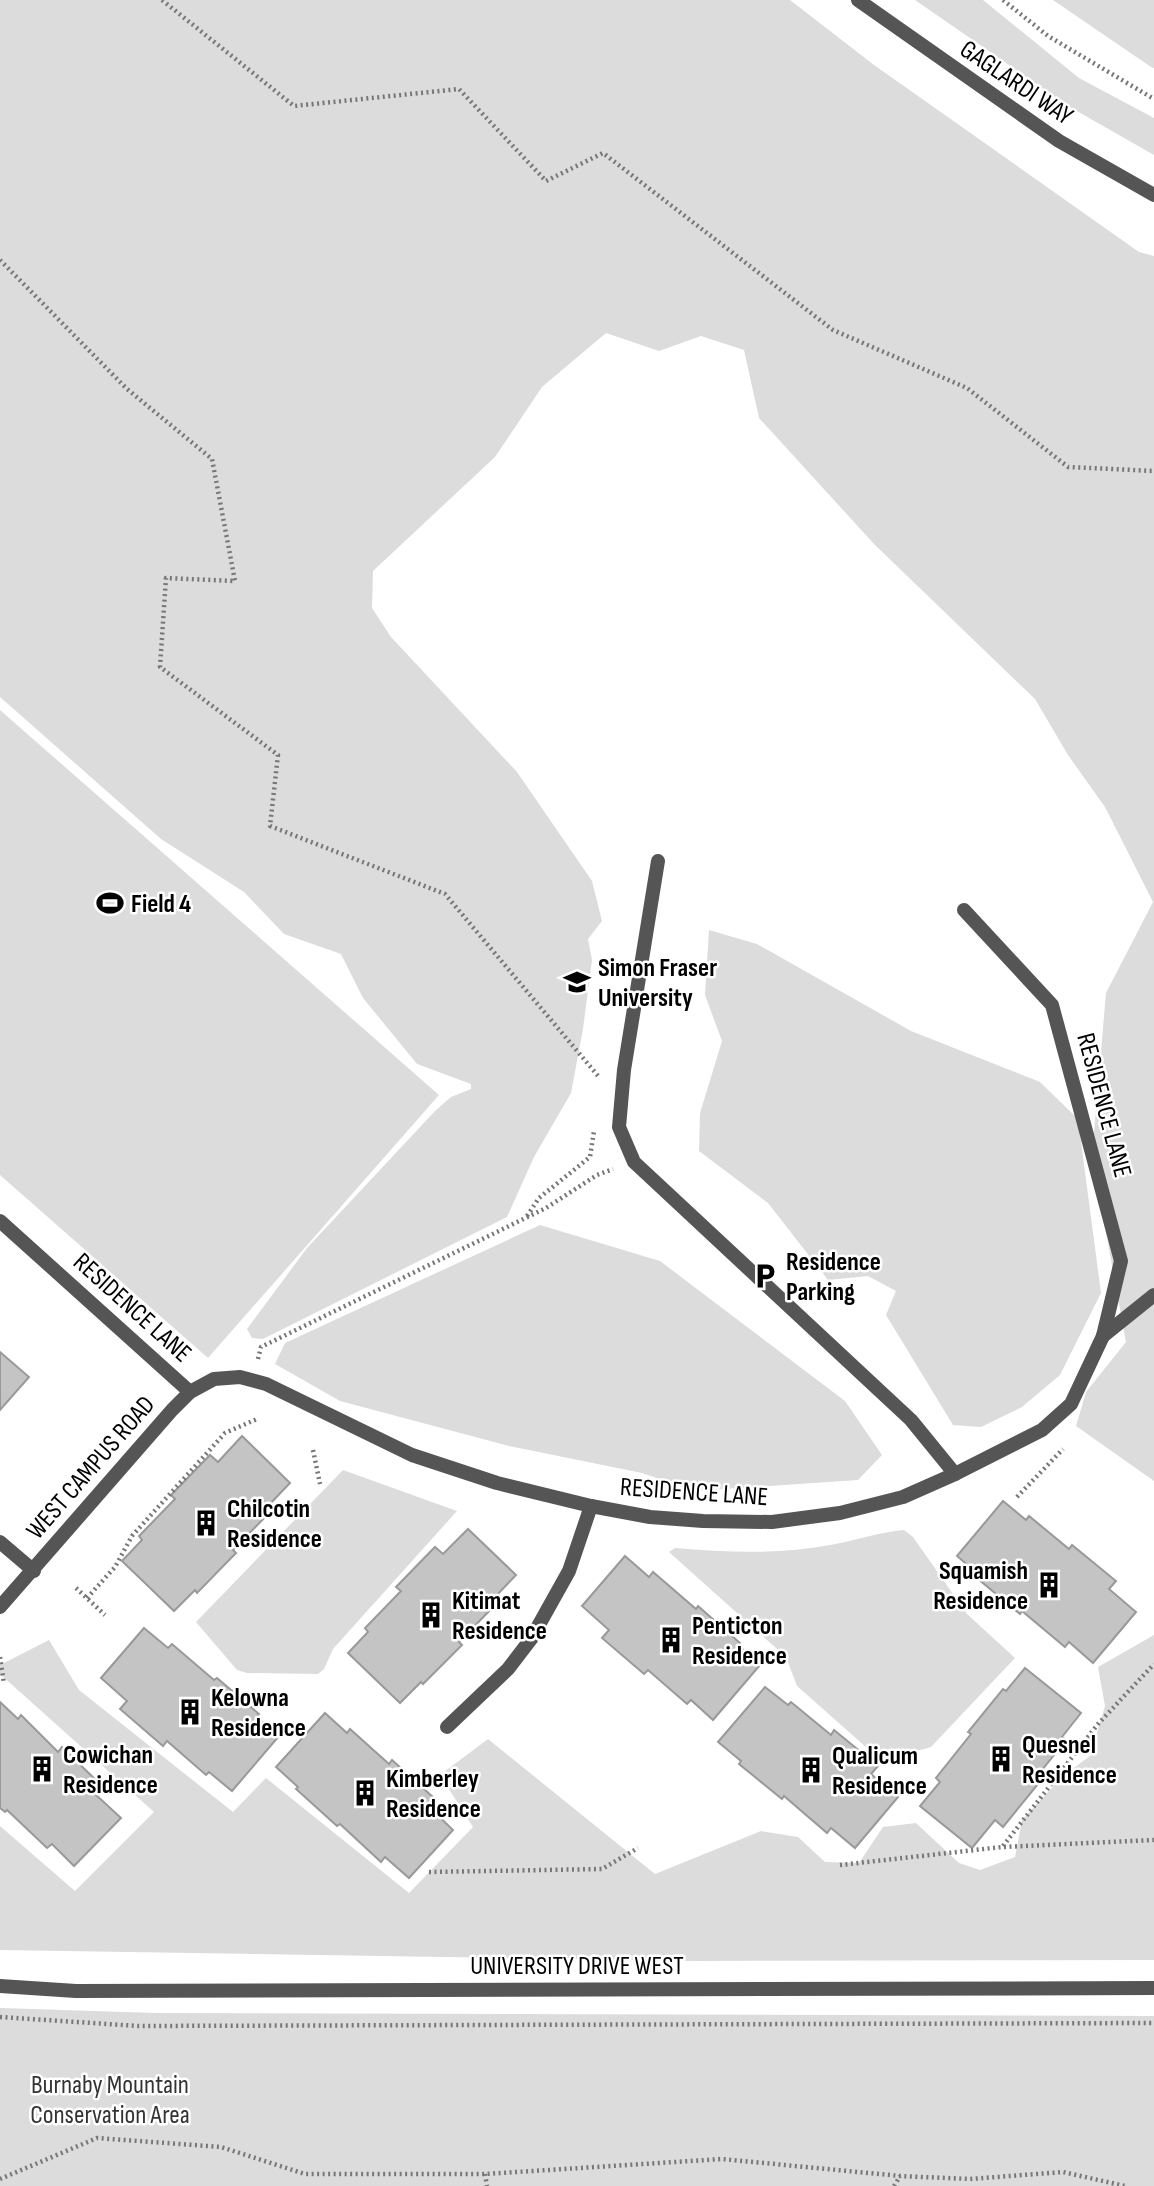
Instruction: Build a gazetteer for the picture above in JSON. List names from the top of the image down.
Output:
{
  "streets": {
    "street": [
      "GAGLARDI WAY",
      "RESIDENCE LANE",
      "WEST CAMPUS ROAD",
      "UNIVERSITY DRIVE WEST"
    ]
  },
  "crossings": [
    ["RESIDENCE LANE", "WEST CAMPUS ROAD"]
  ],
  "parks": ["Burnaby Mountain Conservation Area"],
  "places": {
    "sports": ["Field 4"],
    "school or university": ["Simon Fraser University"],
    "parking": ["Residence Parking"],
    "building": [
      "Chilcotin Residence",
      "Squamish Residence",
      "Kitimat Residence",
      "Penticton Residence",
      "Kelowna Residence",
      "Quesnel Residence",
      "Cowichan Residence",
      "Qualicum Residence",
      "Kimberley Residence"
    ]
  }
}
